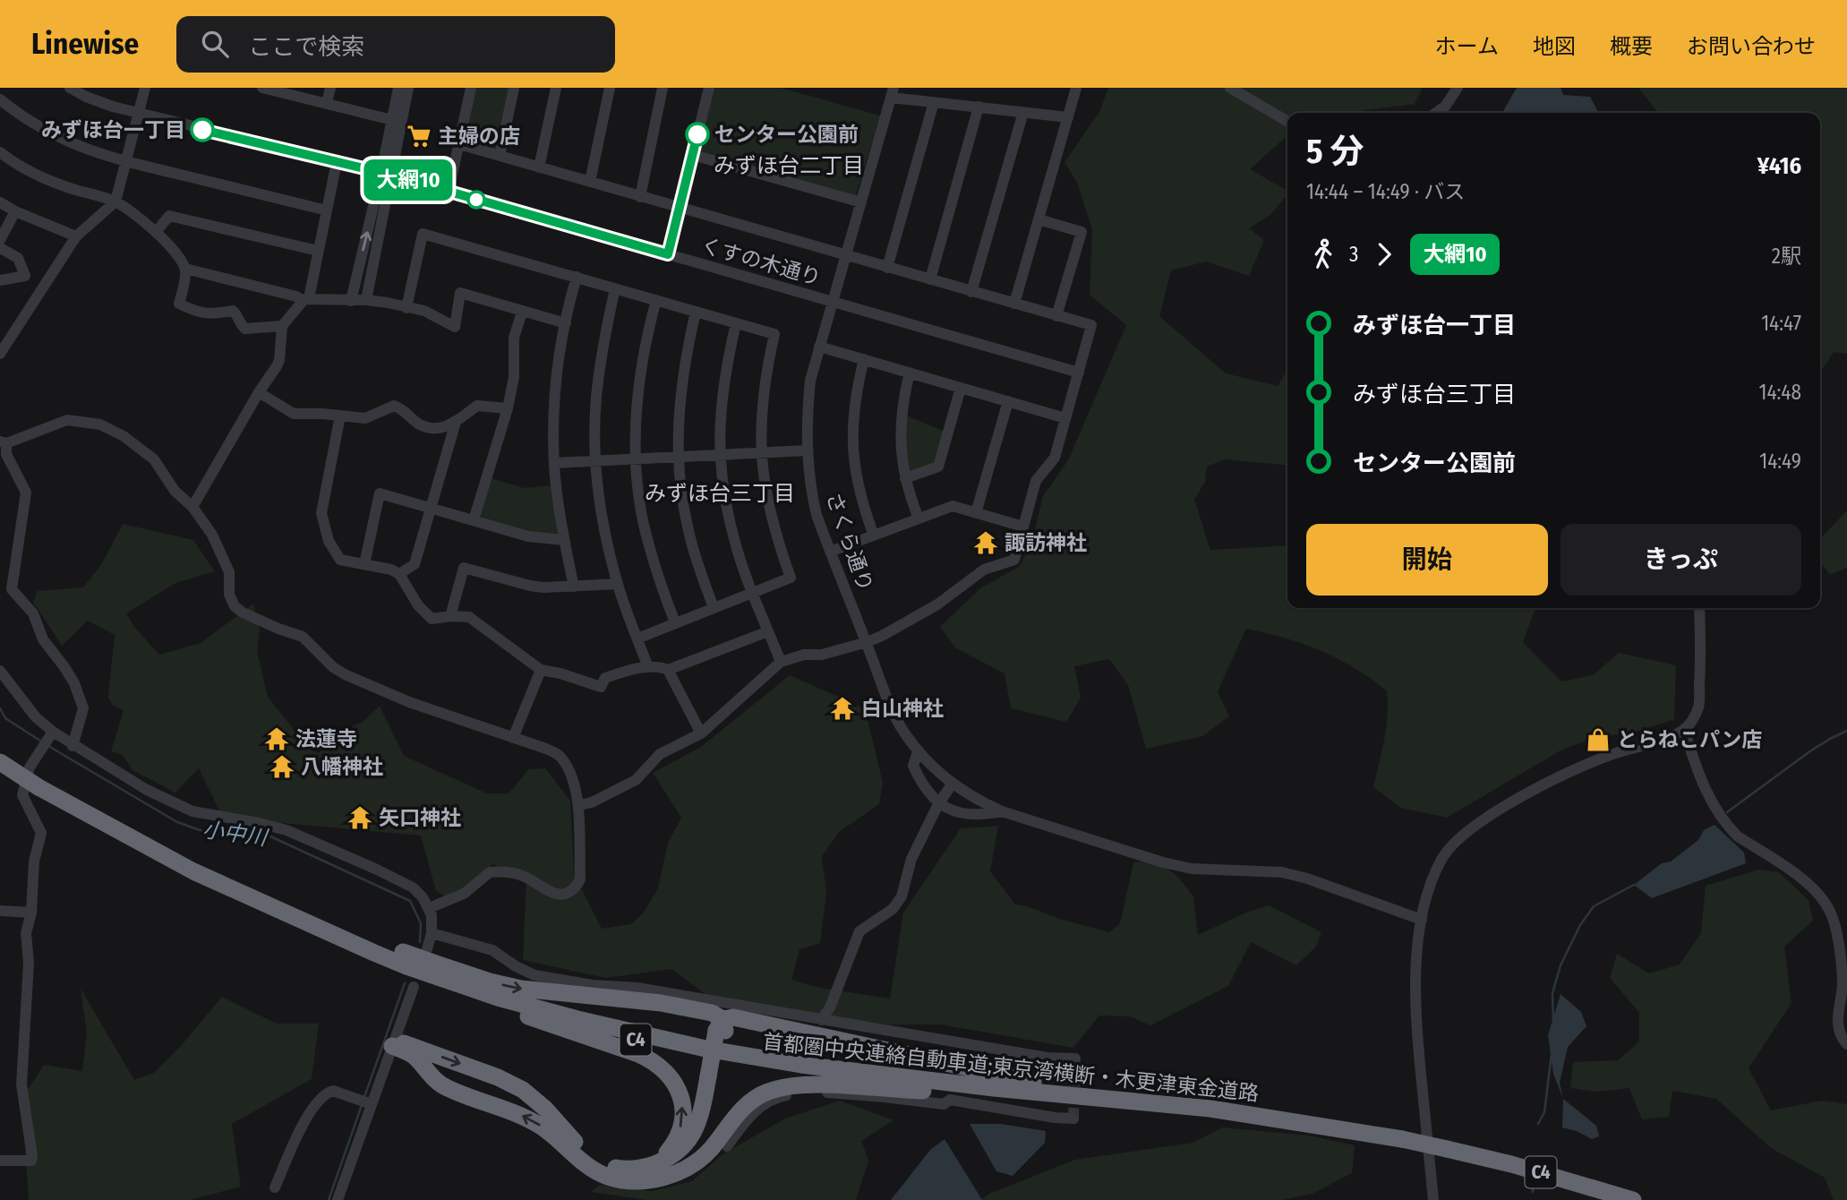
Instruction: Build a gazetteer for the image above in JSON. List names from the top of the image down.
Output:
{
  "streets": {
    "highway": ["C4", "首都圏中央連絡自動車道;東京湾横断・木更津東金道路"],
    "street": ["くすの木通り", "さくら通り"]
  },
  "crossings": [
    ["くすの木通り", "さくら通り"]
  ],
  "districts": ["みずほ台二丁目", "みずほ台三丁目"],
  "water": ["小中川"],
  "places": {
    "other": ["みずほ台一丁目", "センター公園前"],
    "supermarket": ["主婦の店"],
    "temple": [
      "諏訪神社",
      "白山神社",
      "法蓮寺",
      "八幡神社",
      "矢口神社"
    ],
    "shop": ["とらねこパン店"]
  },
  "lines": ["bus line 大網10"],
  "page": {
    "header": "Linewise",
    "search": "ここで検索",
    "nav": [
      "ホーム",
      "地図",
      "概要",
      "お問い合わせ"
    ],
    "on_map": "大網10",
    "heading": ["5 分", "14:44 – 14:49 · バス", "¥416"],
    "legs": ["3", "大網10", "2駅"],
    "list": [
      {
        "name": "みずほ台一丁目",
        "value": "14:47"
      },
      {
        "name": "みずほ台三丁目",
        "value": "14:48"
      },
      {
        "name": "センター公園前",
        "value": "14:49"
      }
    ],
    "buttons": ["開始", "きっぷ"]
  }
}
